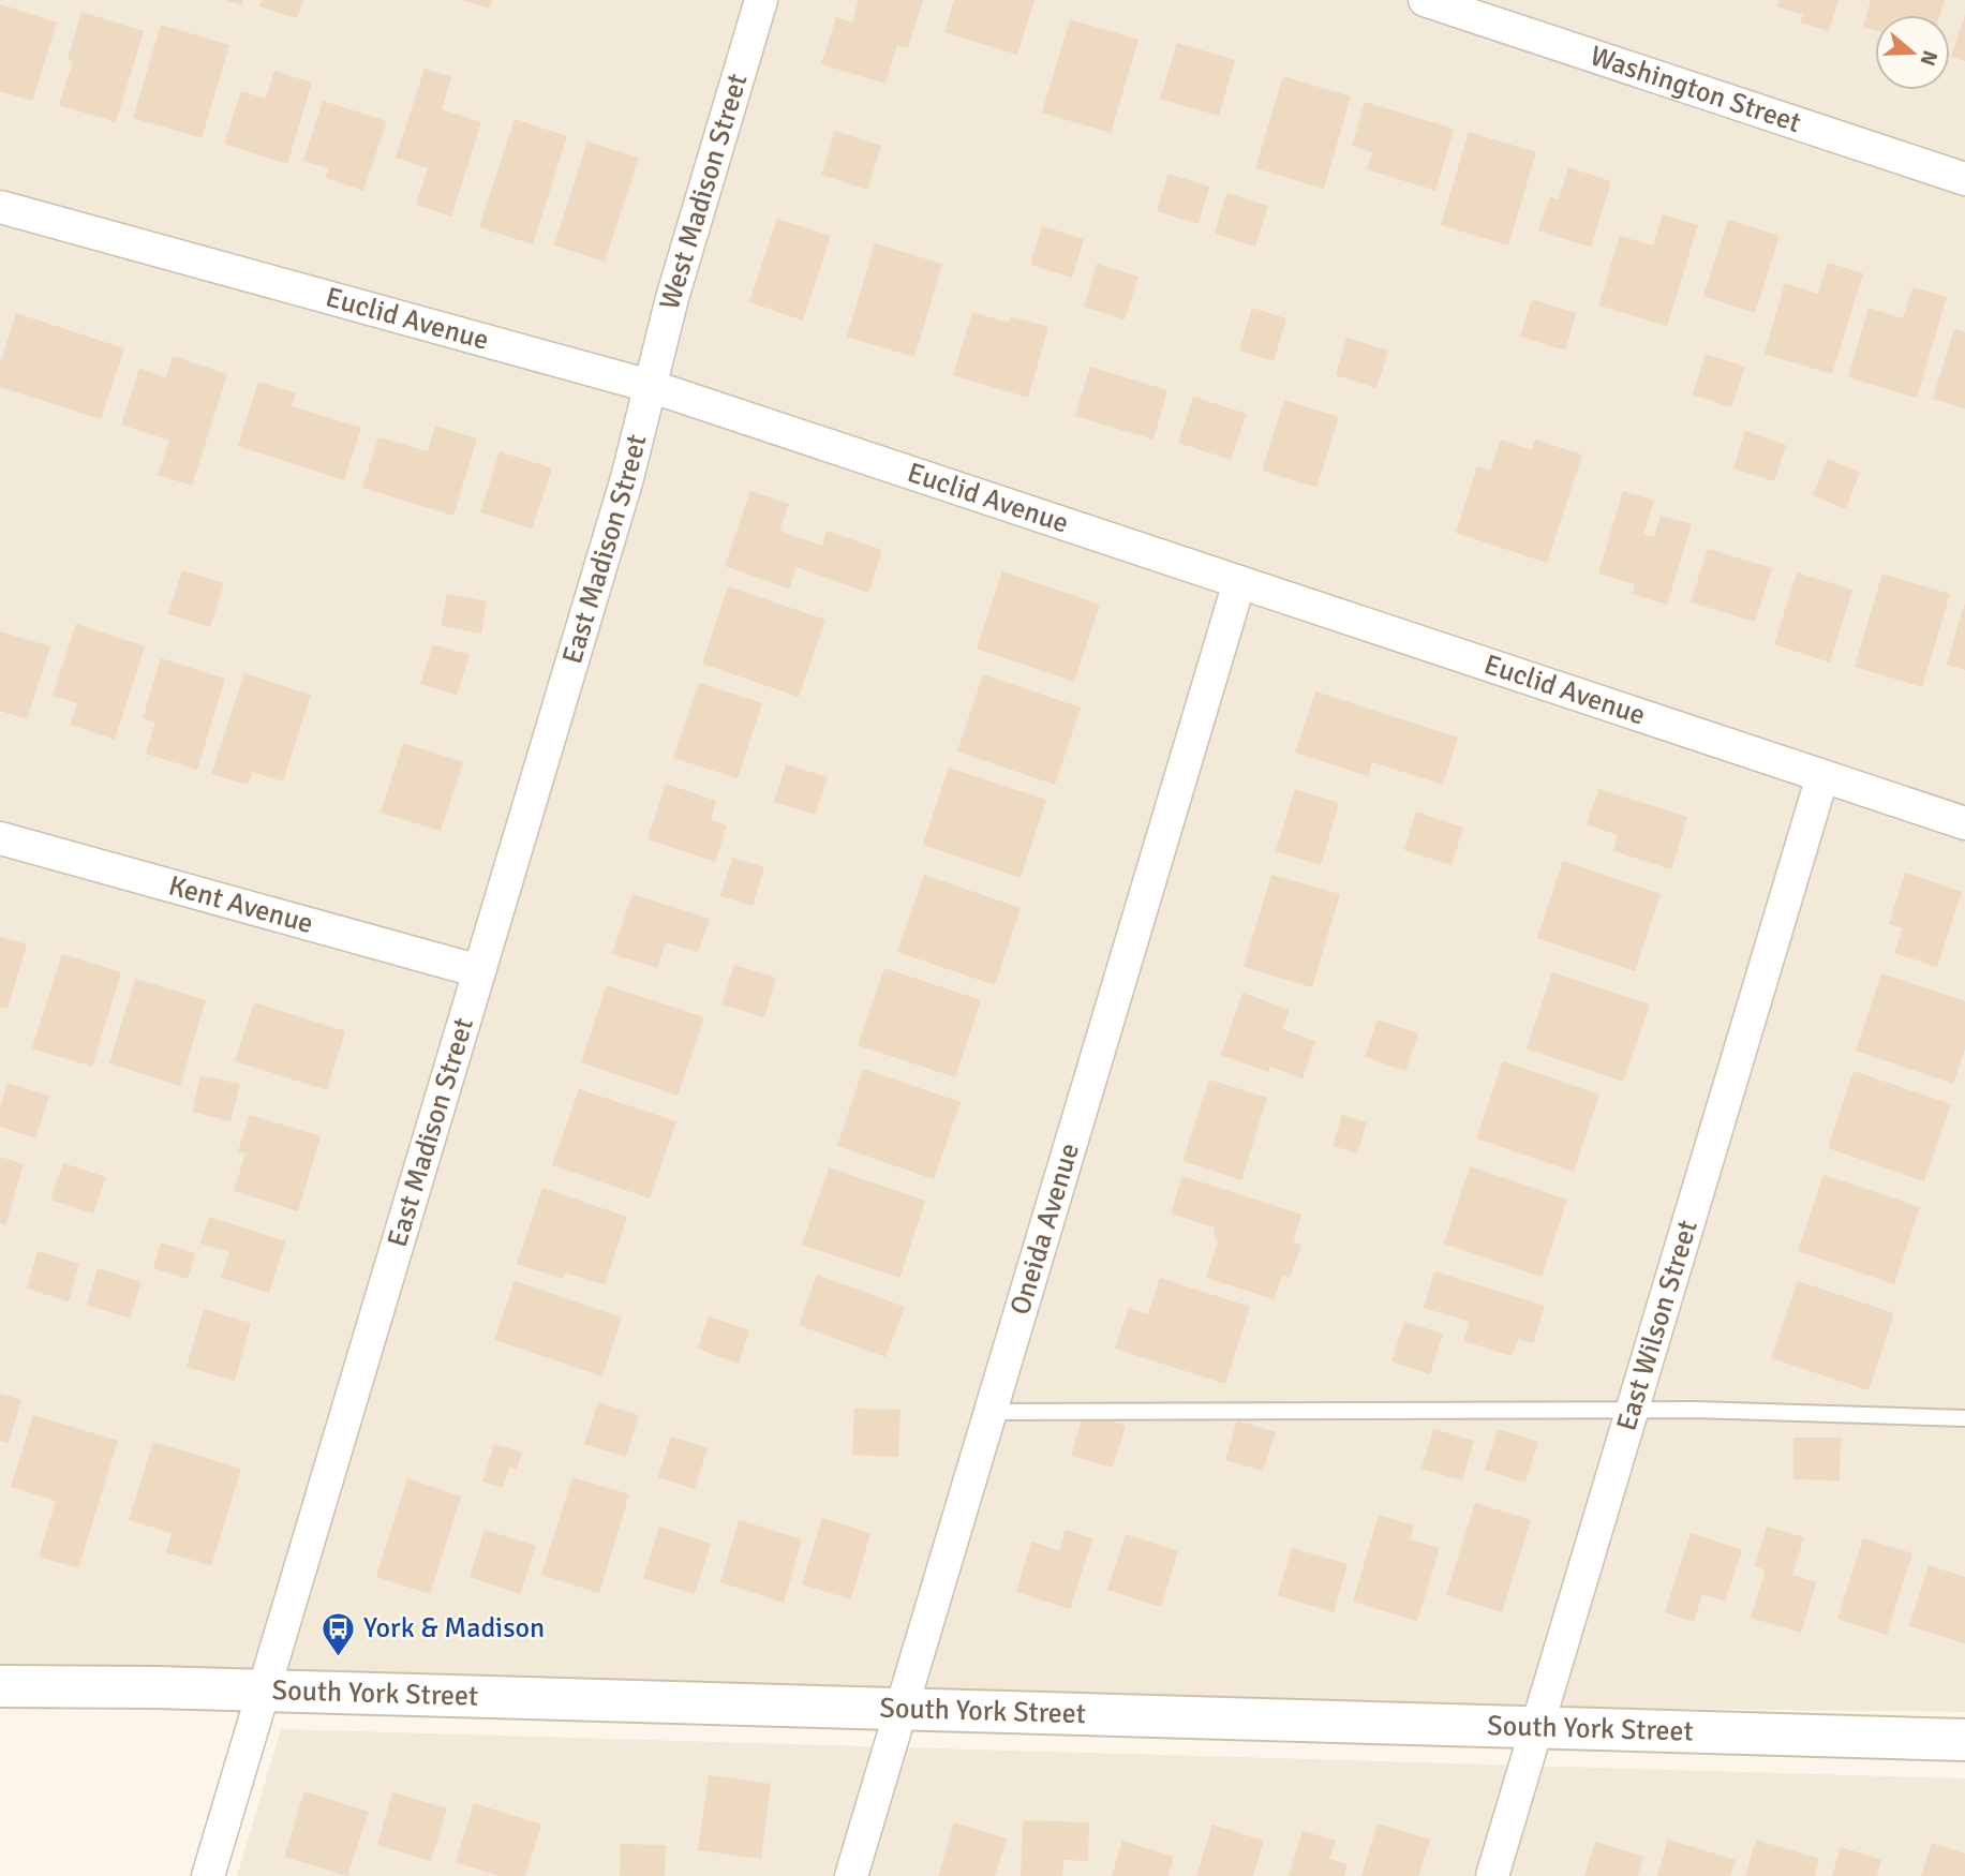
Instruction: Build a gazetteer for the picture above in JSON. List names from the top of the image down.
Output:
{
  "streets": {
    "main road": ["South York Street"],
    "street": [
      "Washington Street",
      "West Madison Street",
      "Euclid Avenue",
      "East Madison Street",
      "Kent Avenue",
      "Oneida Avenue",
      "East Wilson Street"
    ]
  },
  "crossings": [
    ["West Madison Street", "Euclid Avenue"],
    ["West Madison Street", "East Madison Street"],
    ["Euclid Avenue", "East Madison Street"],
    ["Euclid Avenue", "Oneida Avenue"],
    ["Euclid Avenue", "East Wilson Street"],
    ["East Madison Street", "Kent Avenue"],
    ["East Madison Street", "South York Street"],
    ["Oneida Avenue", "South York Street"],
    ["East Wilson Street", "South York Street"]
  ],
  "places": {
    "bus stop": ["York & Madison"]
  },
  "north": "right"
}
